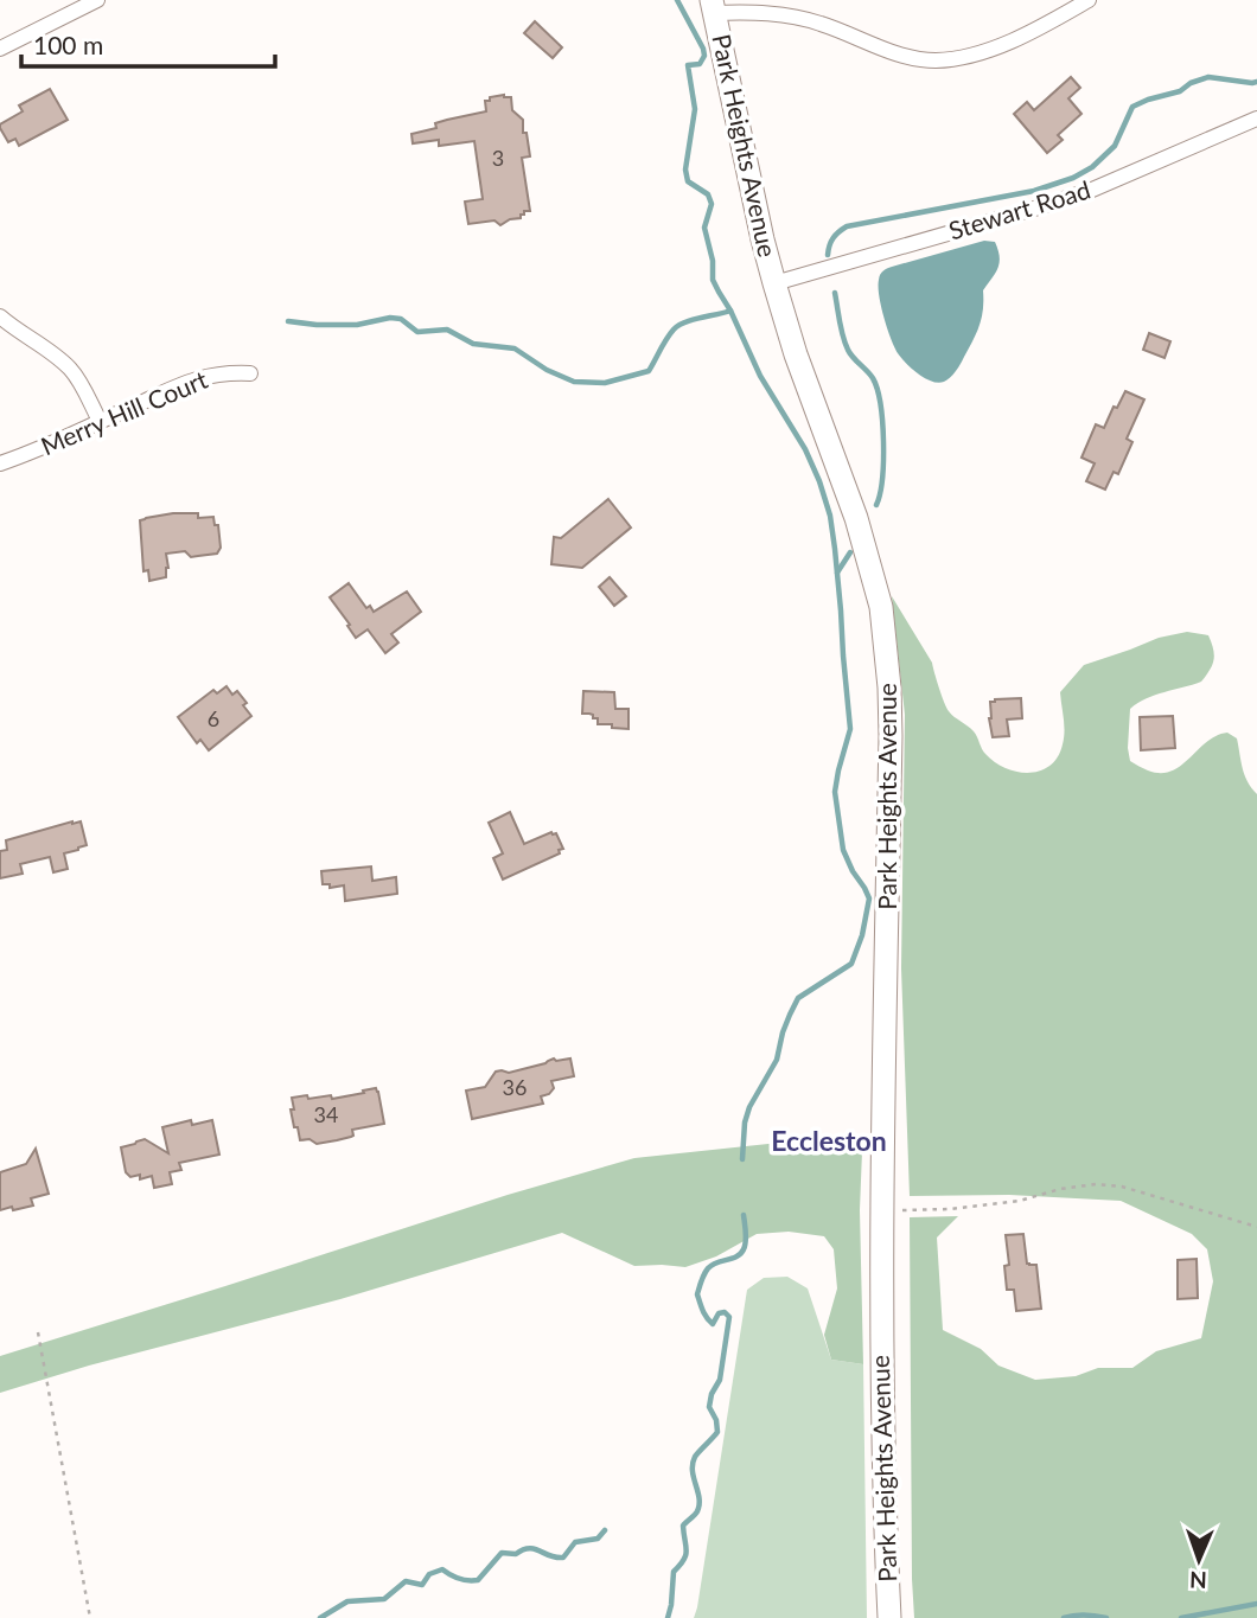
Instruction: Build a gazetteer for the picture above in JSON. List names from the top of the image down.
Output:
{
  "streets": {
    "main road": ["Park Heights Avenue"],
    "street": ["Stewart Road", "Merry Hill Court"]
  },
  "crossings": [
    ["Park Heights Avenue", "Stewart Road"]
  ],
  "districts": ["Eccleston"],
  "house_numbers": [
    "3",
    "6",
    "36",
    "34"
  ],
  "scale_bar": "100 m",
  "north": "bottom"
}
